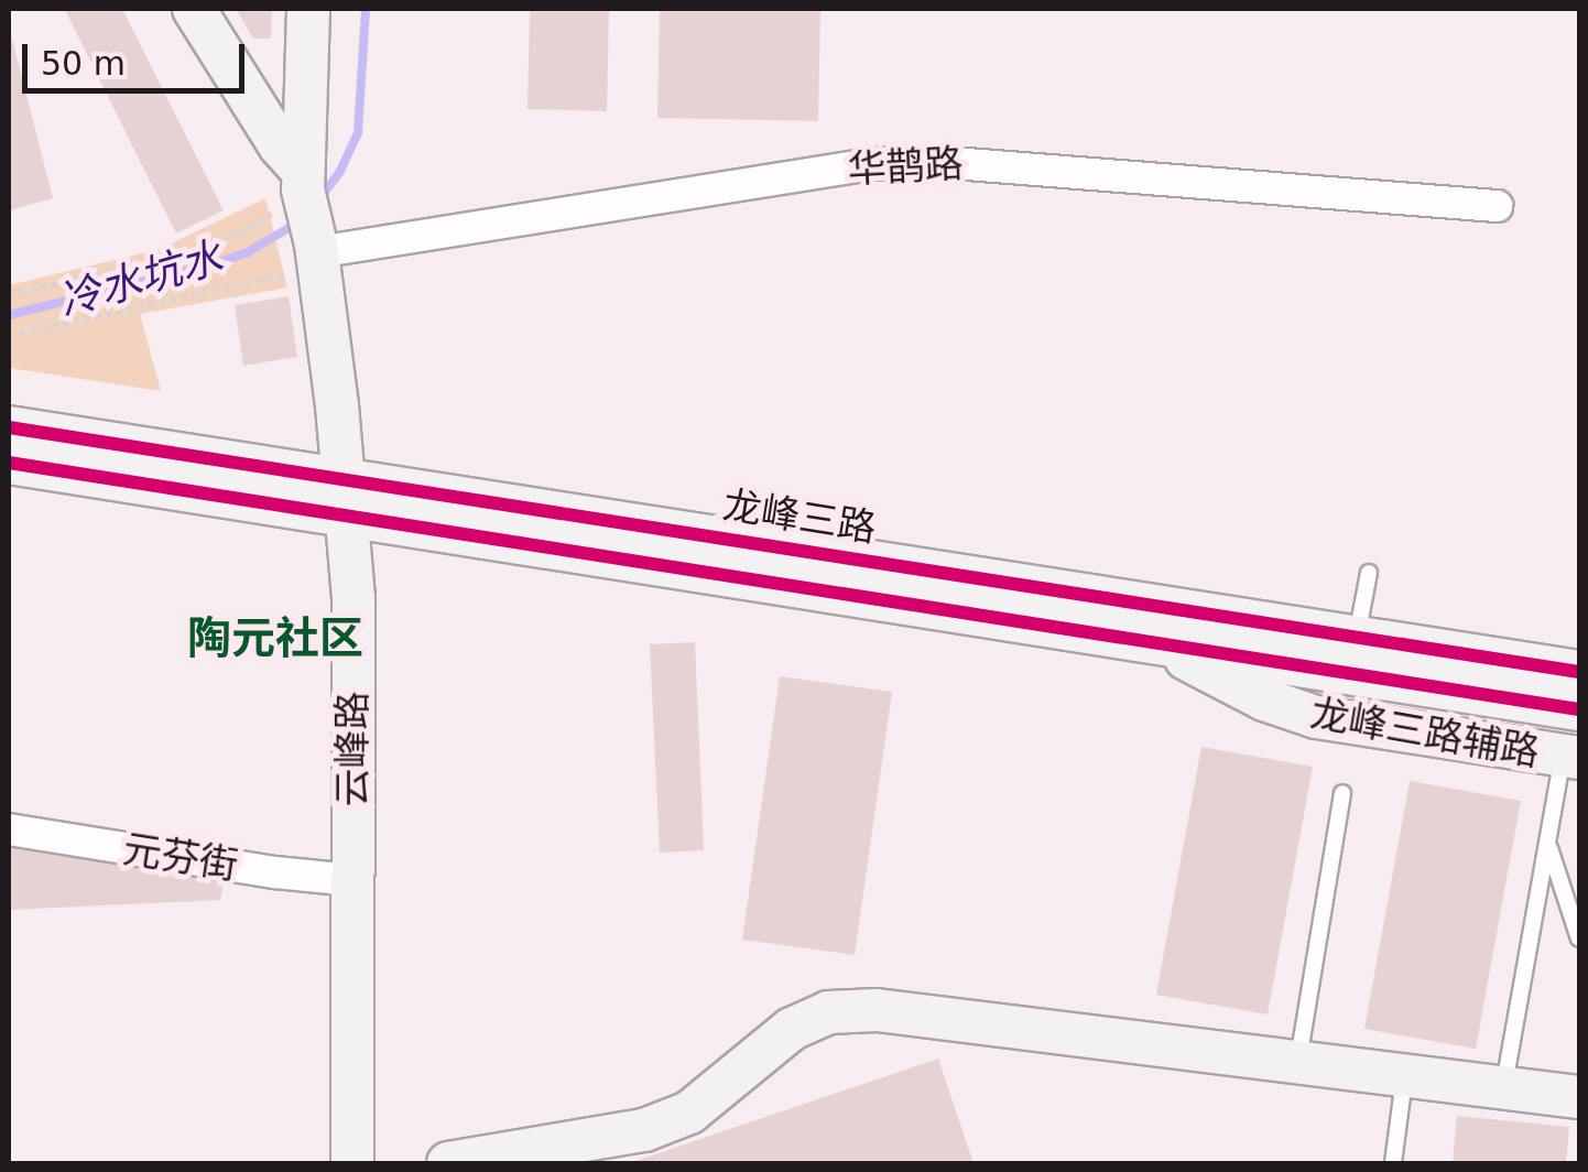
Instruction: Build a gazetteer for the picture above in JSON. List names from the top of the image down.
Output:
{
  "streets": {
    "street": [
      "华鹊路",
      "龙峰三路",
      "龙峰三路辅路",
      "云峰路",
      "元芬街"
    ]
  },
  "crossings": [
    ["华鹊路", "云峰路"],
    ["龙峰三路", "龙峰三路辅路"],
    ["龙峰三路", "云峰路"],
    ["云峰路", "元芬街"]
  ],
  "districts": ["陶元社区"],
  "water": ["冷水坑水"],
  "scale_bar": "50 m"
}
